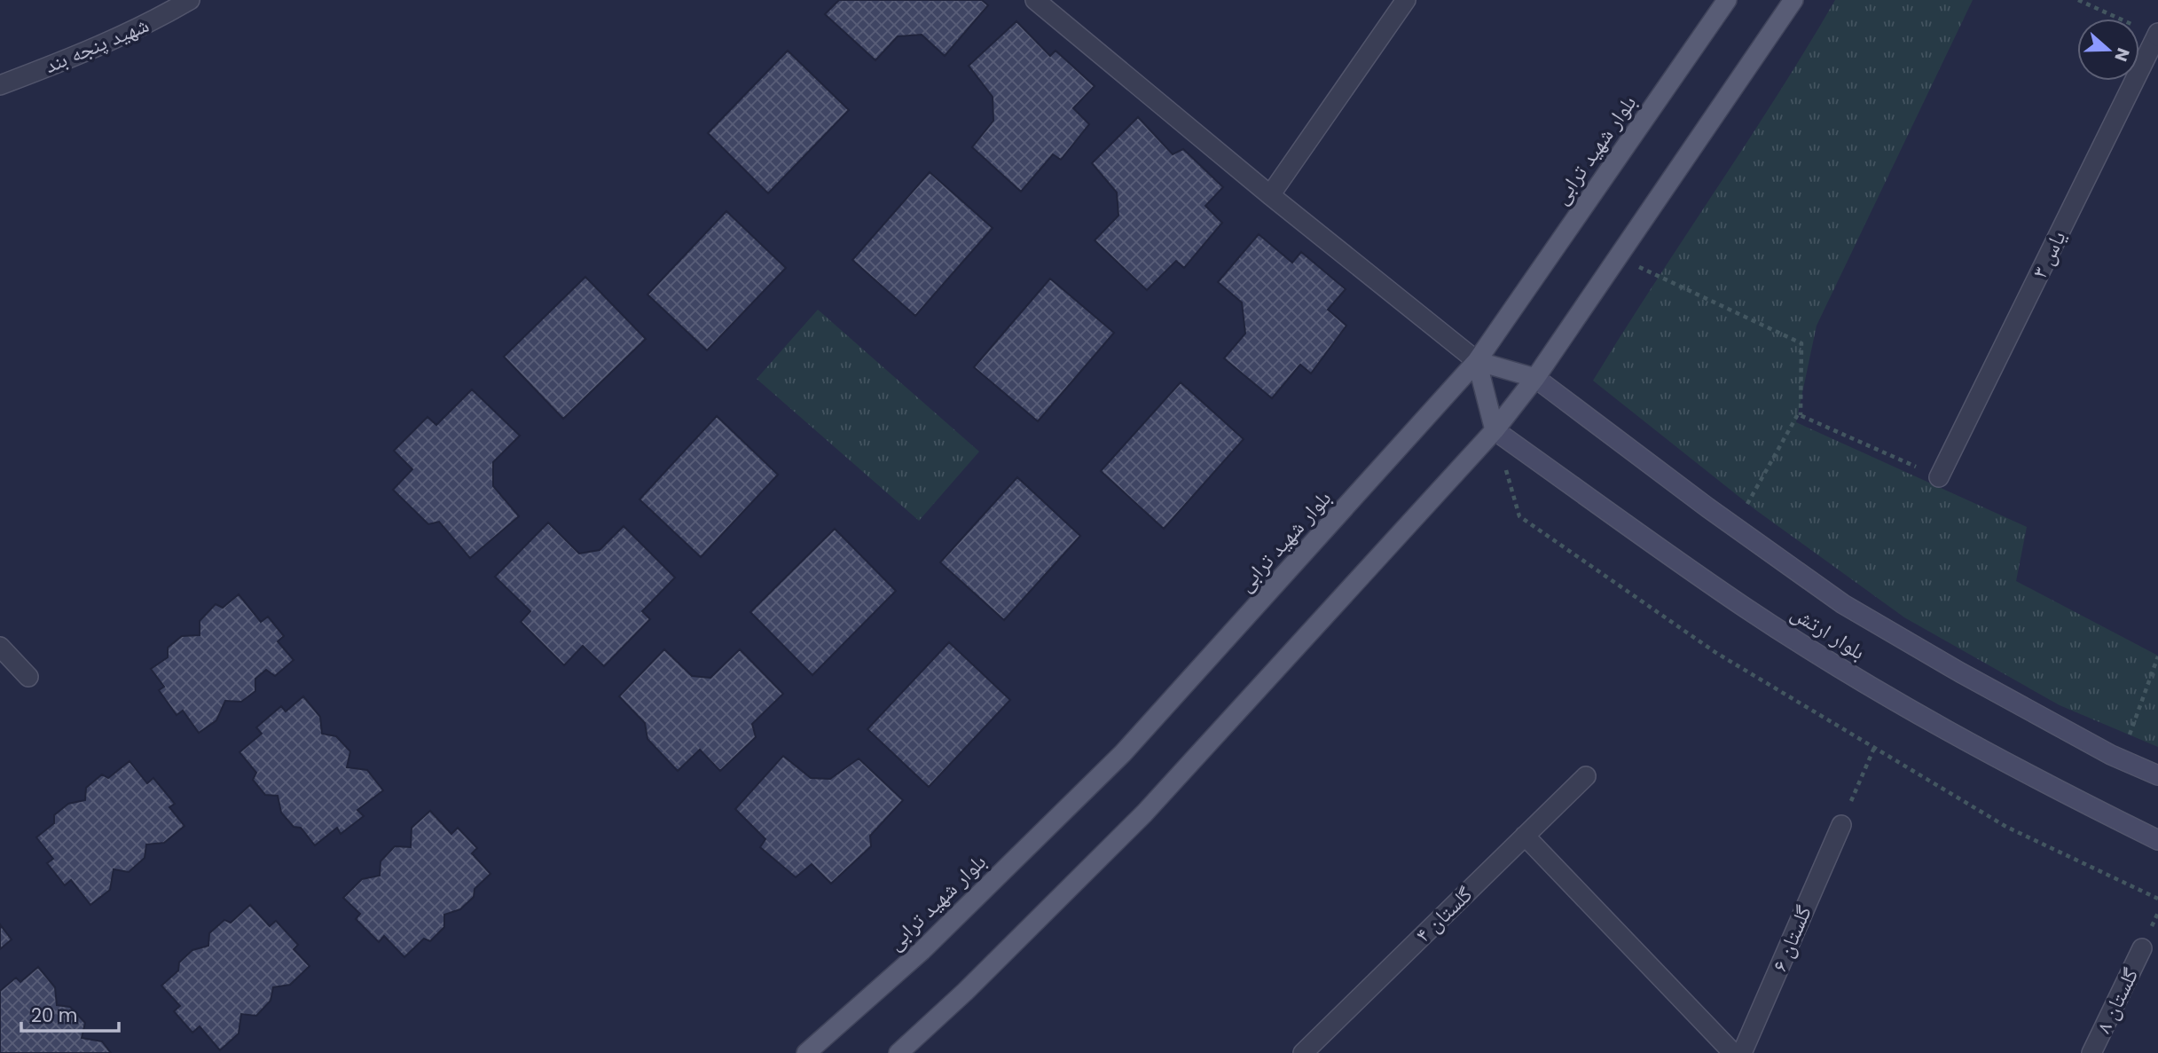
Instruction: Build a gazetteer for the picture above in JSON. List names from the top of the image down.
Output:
{
  "streets": {
    "main road": ["بلوار شهید ترابی", "بلوار ارتش"],
    "street": [
      "شهید پنجه بند",
      "یاس ۳",
      "گلستان ۴",
      "گلستان ۶",
      "گلستان ۸"
    ]
  },
  "scale_bar": "20 m",
  "north": "right"
}
